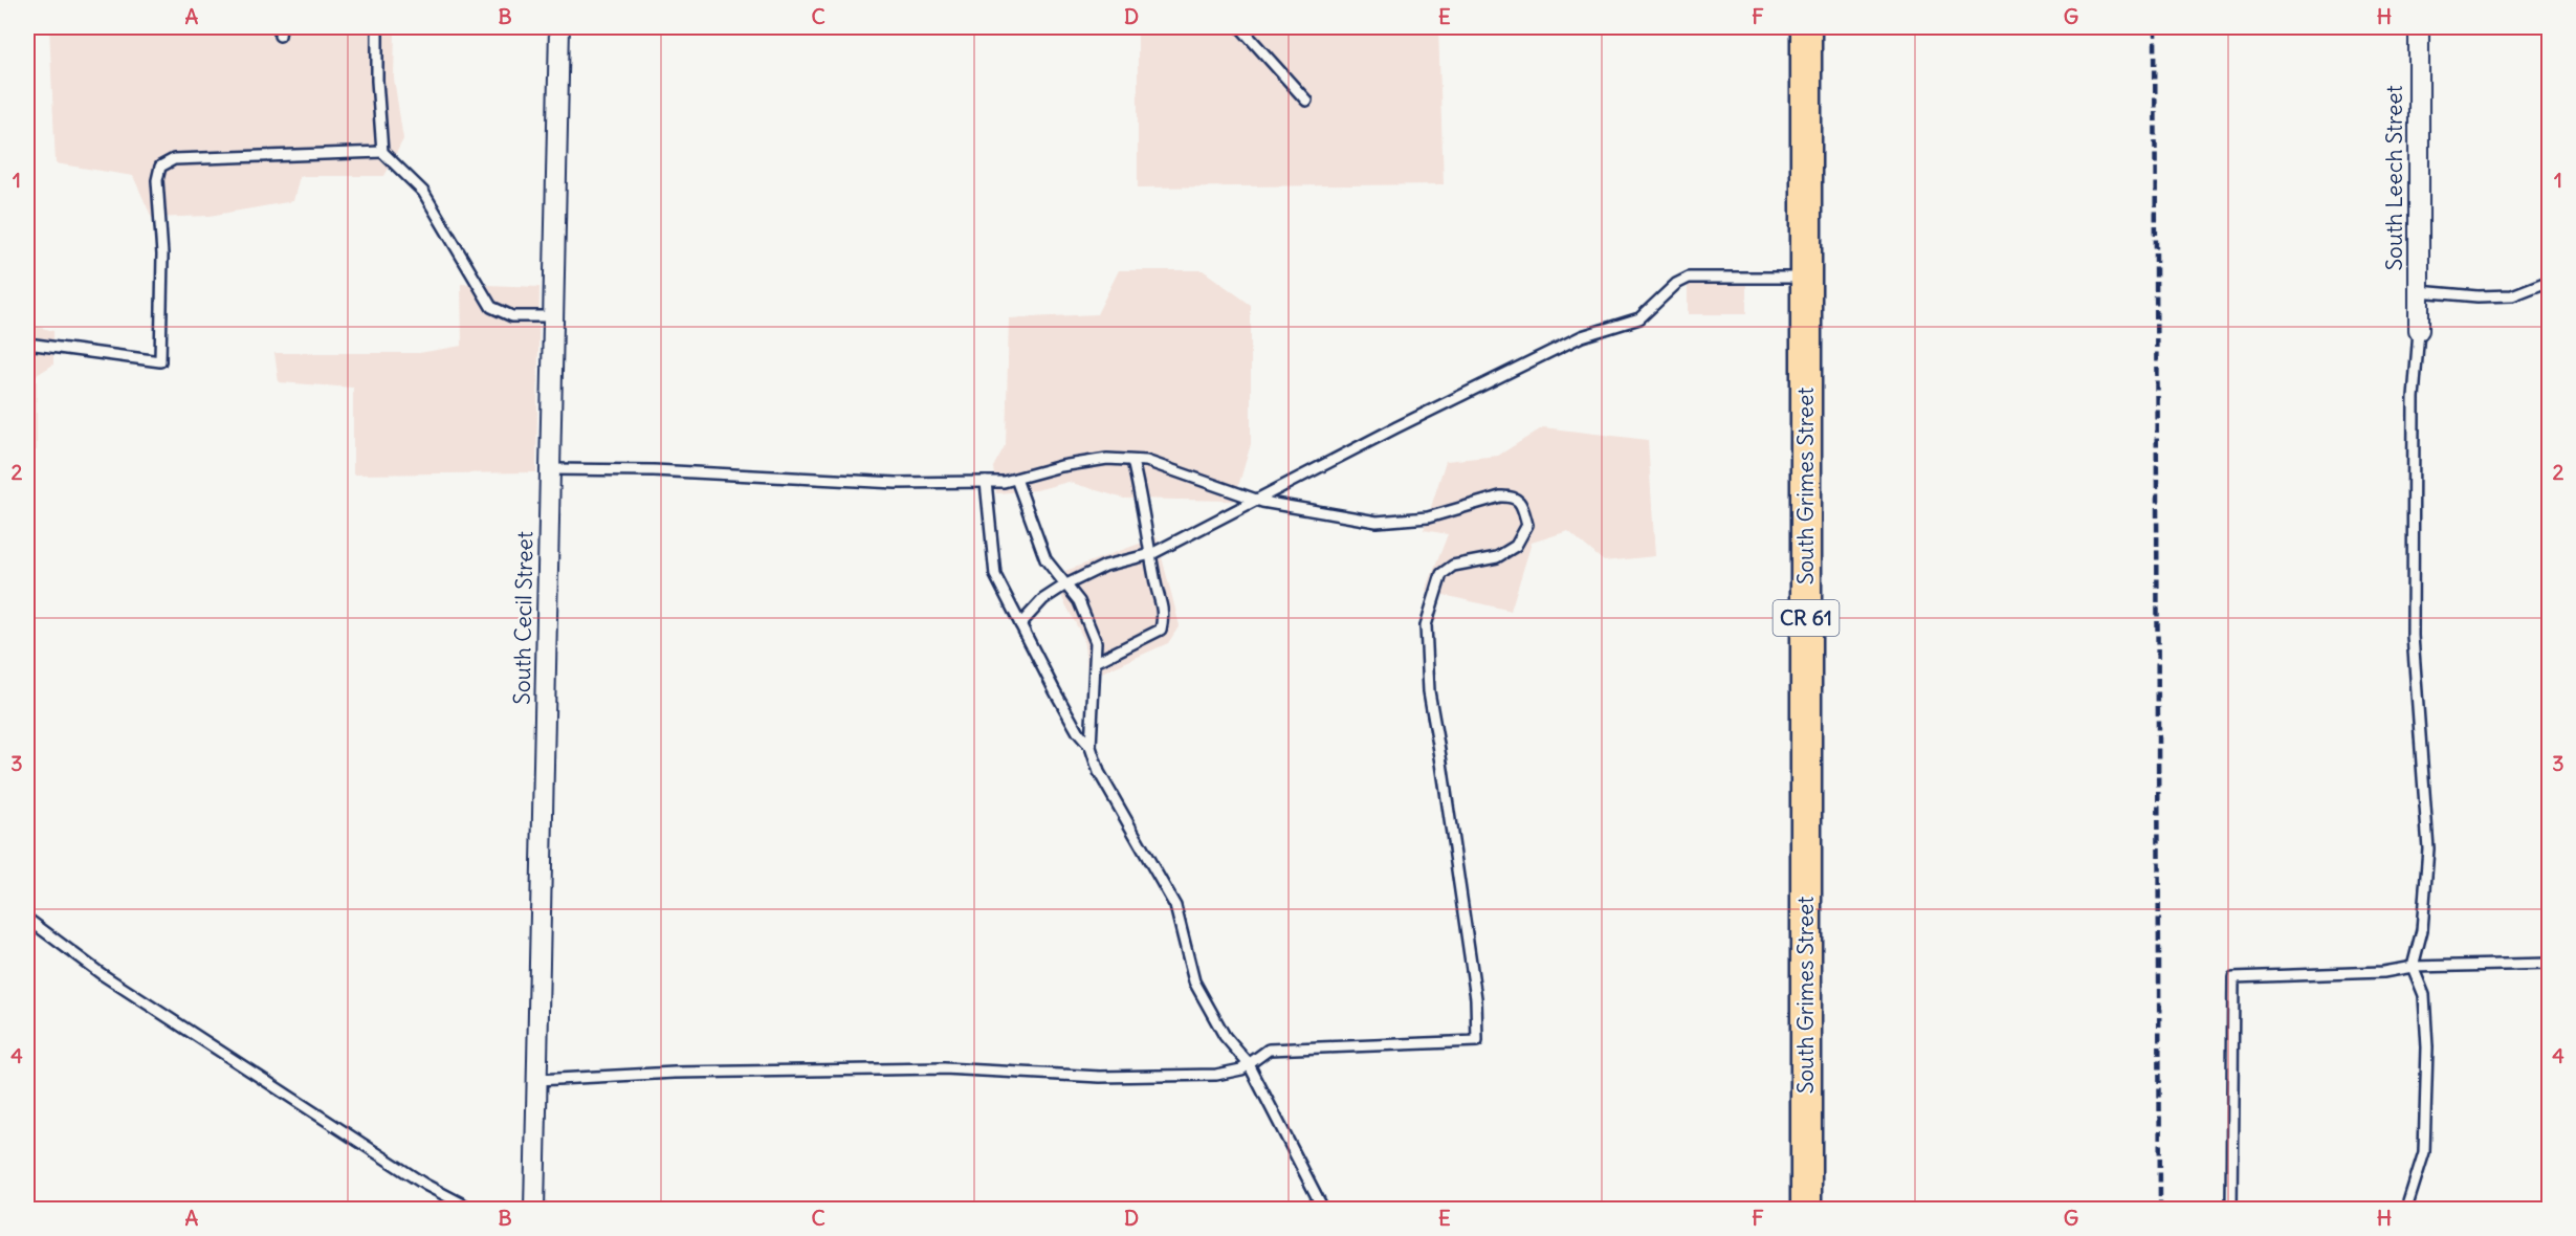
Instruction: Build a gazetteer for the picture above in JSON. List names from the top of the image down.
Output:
{
  "streets": {
    "main road": ["South Grimes Street", "CR 61"],
    "street": ["South Leech Street", "South Cecil Street"]
  },
  "grid": {
    "columns": [
      "A",
      "B",
      "C",
      "D",
      "E",
      "F",
      "G",
      "H"
    ],
    "rows": [
      "1",
      "2",
      "3",
      "4"
    ]
  }
}
